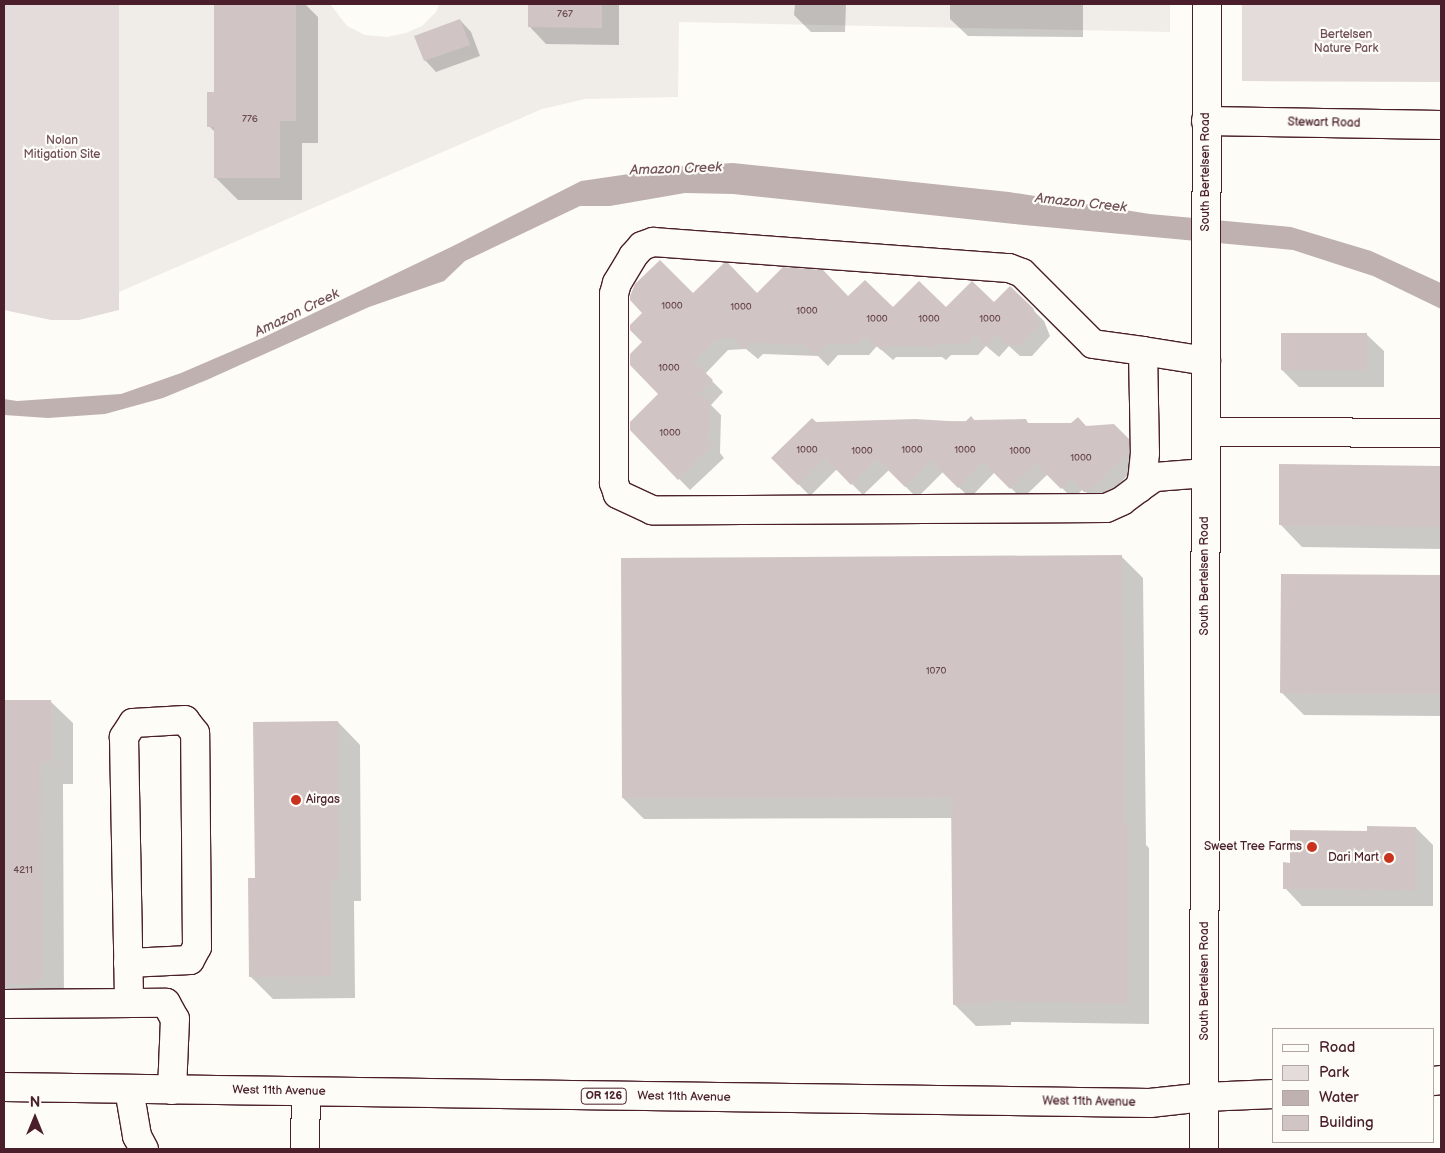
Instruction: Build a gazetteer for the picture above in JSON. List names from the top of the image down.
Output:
{
  "streets": {
    "street": [
      "Stewart Road",
      "South Bertelsen Road",
      "West 11th Avenue",
      "OR 126"
    ]
  },
  "crossings": [
    ["Stewart Road", "South Bertelsen Road"],
    ["South Bertelsen Road", "West 11th Avenue"]
  ],
  "water": ["Amazon Creek"],
  "parks": ["Bertelsen Nature Park", "Nolan Mitigation Site"],
  "places": ["Airgas", "Sweet Tree Farms", "Dari Mart"],
  "house_numbers": [
    "767",
    "776",
    "1000",
    "1000",
    "1000",
    "1000",
    "1000",
    "1000",
    "1000",
    "1000",
    "1000",
    "1000",
    "1000",
    "1000",
    "1000",
    "1000",
    "1070",
    "4211"
  ],
  "legend": [
    "Road",
    "Park",
    "Water",
    "Building"
  ],
  "north": "top"
}
